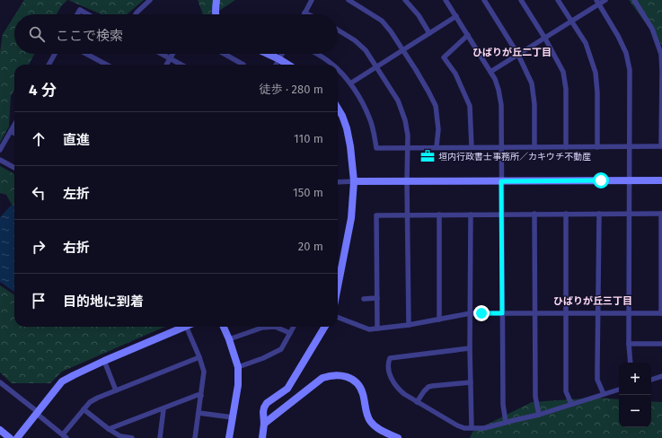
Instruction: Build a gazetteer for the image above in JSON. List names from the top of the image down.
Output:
{
  "districts": ["ひばりが丘二丁目", "ひばりが丘三丁目"],
  "places": {
    "office": ["垣内行政書士事務所／カキウチ不動産"]
  },
  "page": {
    "search": "ここで検索",
    "heading": ["4 分", "徒歩 · 280 m"],
    "list": [
      ["直進", "110 m"],
      ["左折", "150 m"],
      ["右折", "20 m"],
      "目的地に到着"
    ],
    "map_buttons": ["+", "−"]
  }
}
